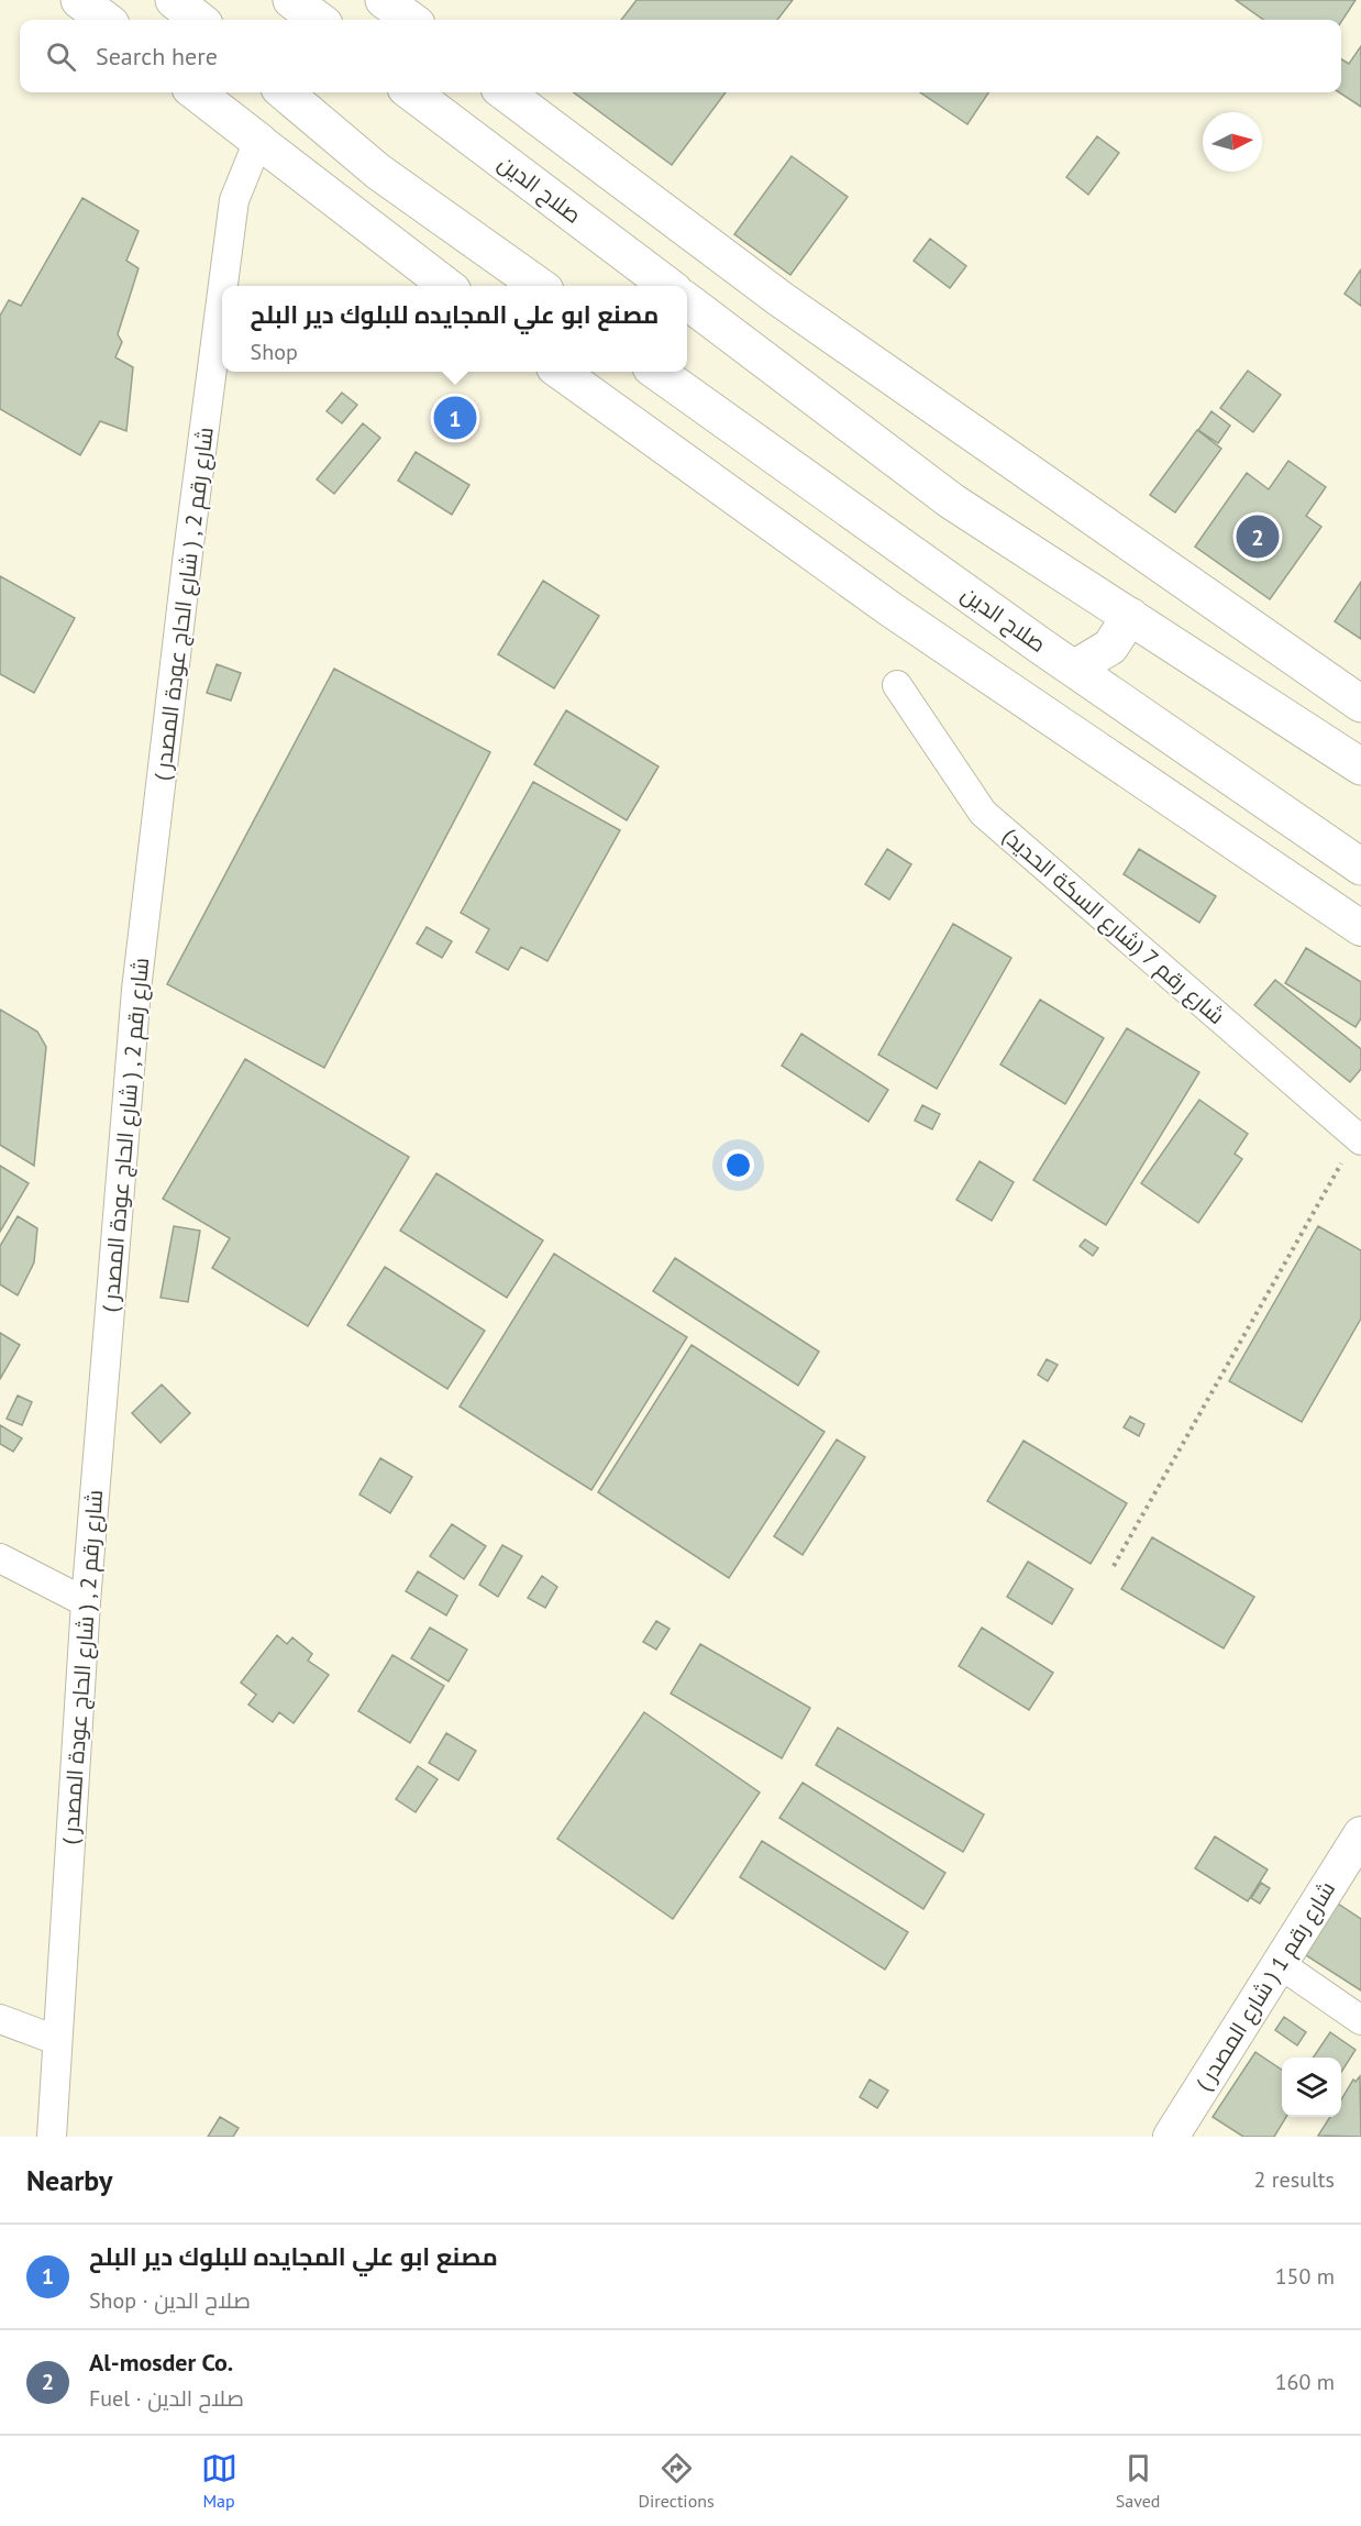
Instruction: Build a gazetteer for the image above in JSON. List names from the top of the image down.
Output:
{
  "streets": {
    "main road": ["صلاح الدين"],
    "street": ["شارع رقم 2 , ( شارع الحاج عودة المصدر )", "شارع رقم 7 (شارع السكة الحديد)", "شارع رقم 1 ( شارع المصدر )"]
  },
  "north": "right",
  "page": {
    "search": "Search here",
    "popup": ["مصنع ابو علي المجايده للبلوك دير البلح", "Shop"],
    "pins": ["1", "2"],
    "heading": ["Nearby", "2 results"],
    "list": [
      {
        "mark": "1",
        "name": "مصنع ابو علي المجايده للبلوك دير البلح",
        "note": "Shop · صلاح الدين",
        "value": "150 m"
      },
      {
        "mark": "2",
        "name": "Al-mosder Co.",
        "note": "Fuel · صلاح الدين",
        "value": "160 m"
      }
    ],
    "nav": ["Map", "Directions", "Saved"]
  }
}
